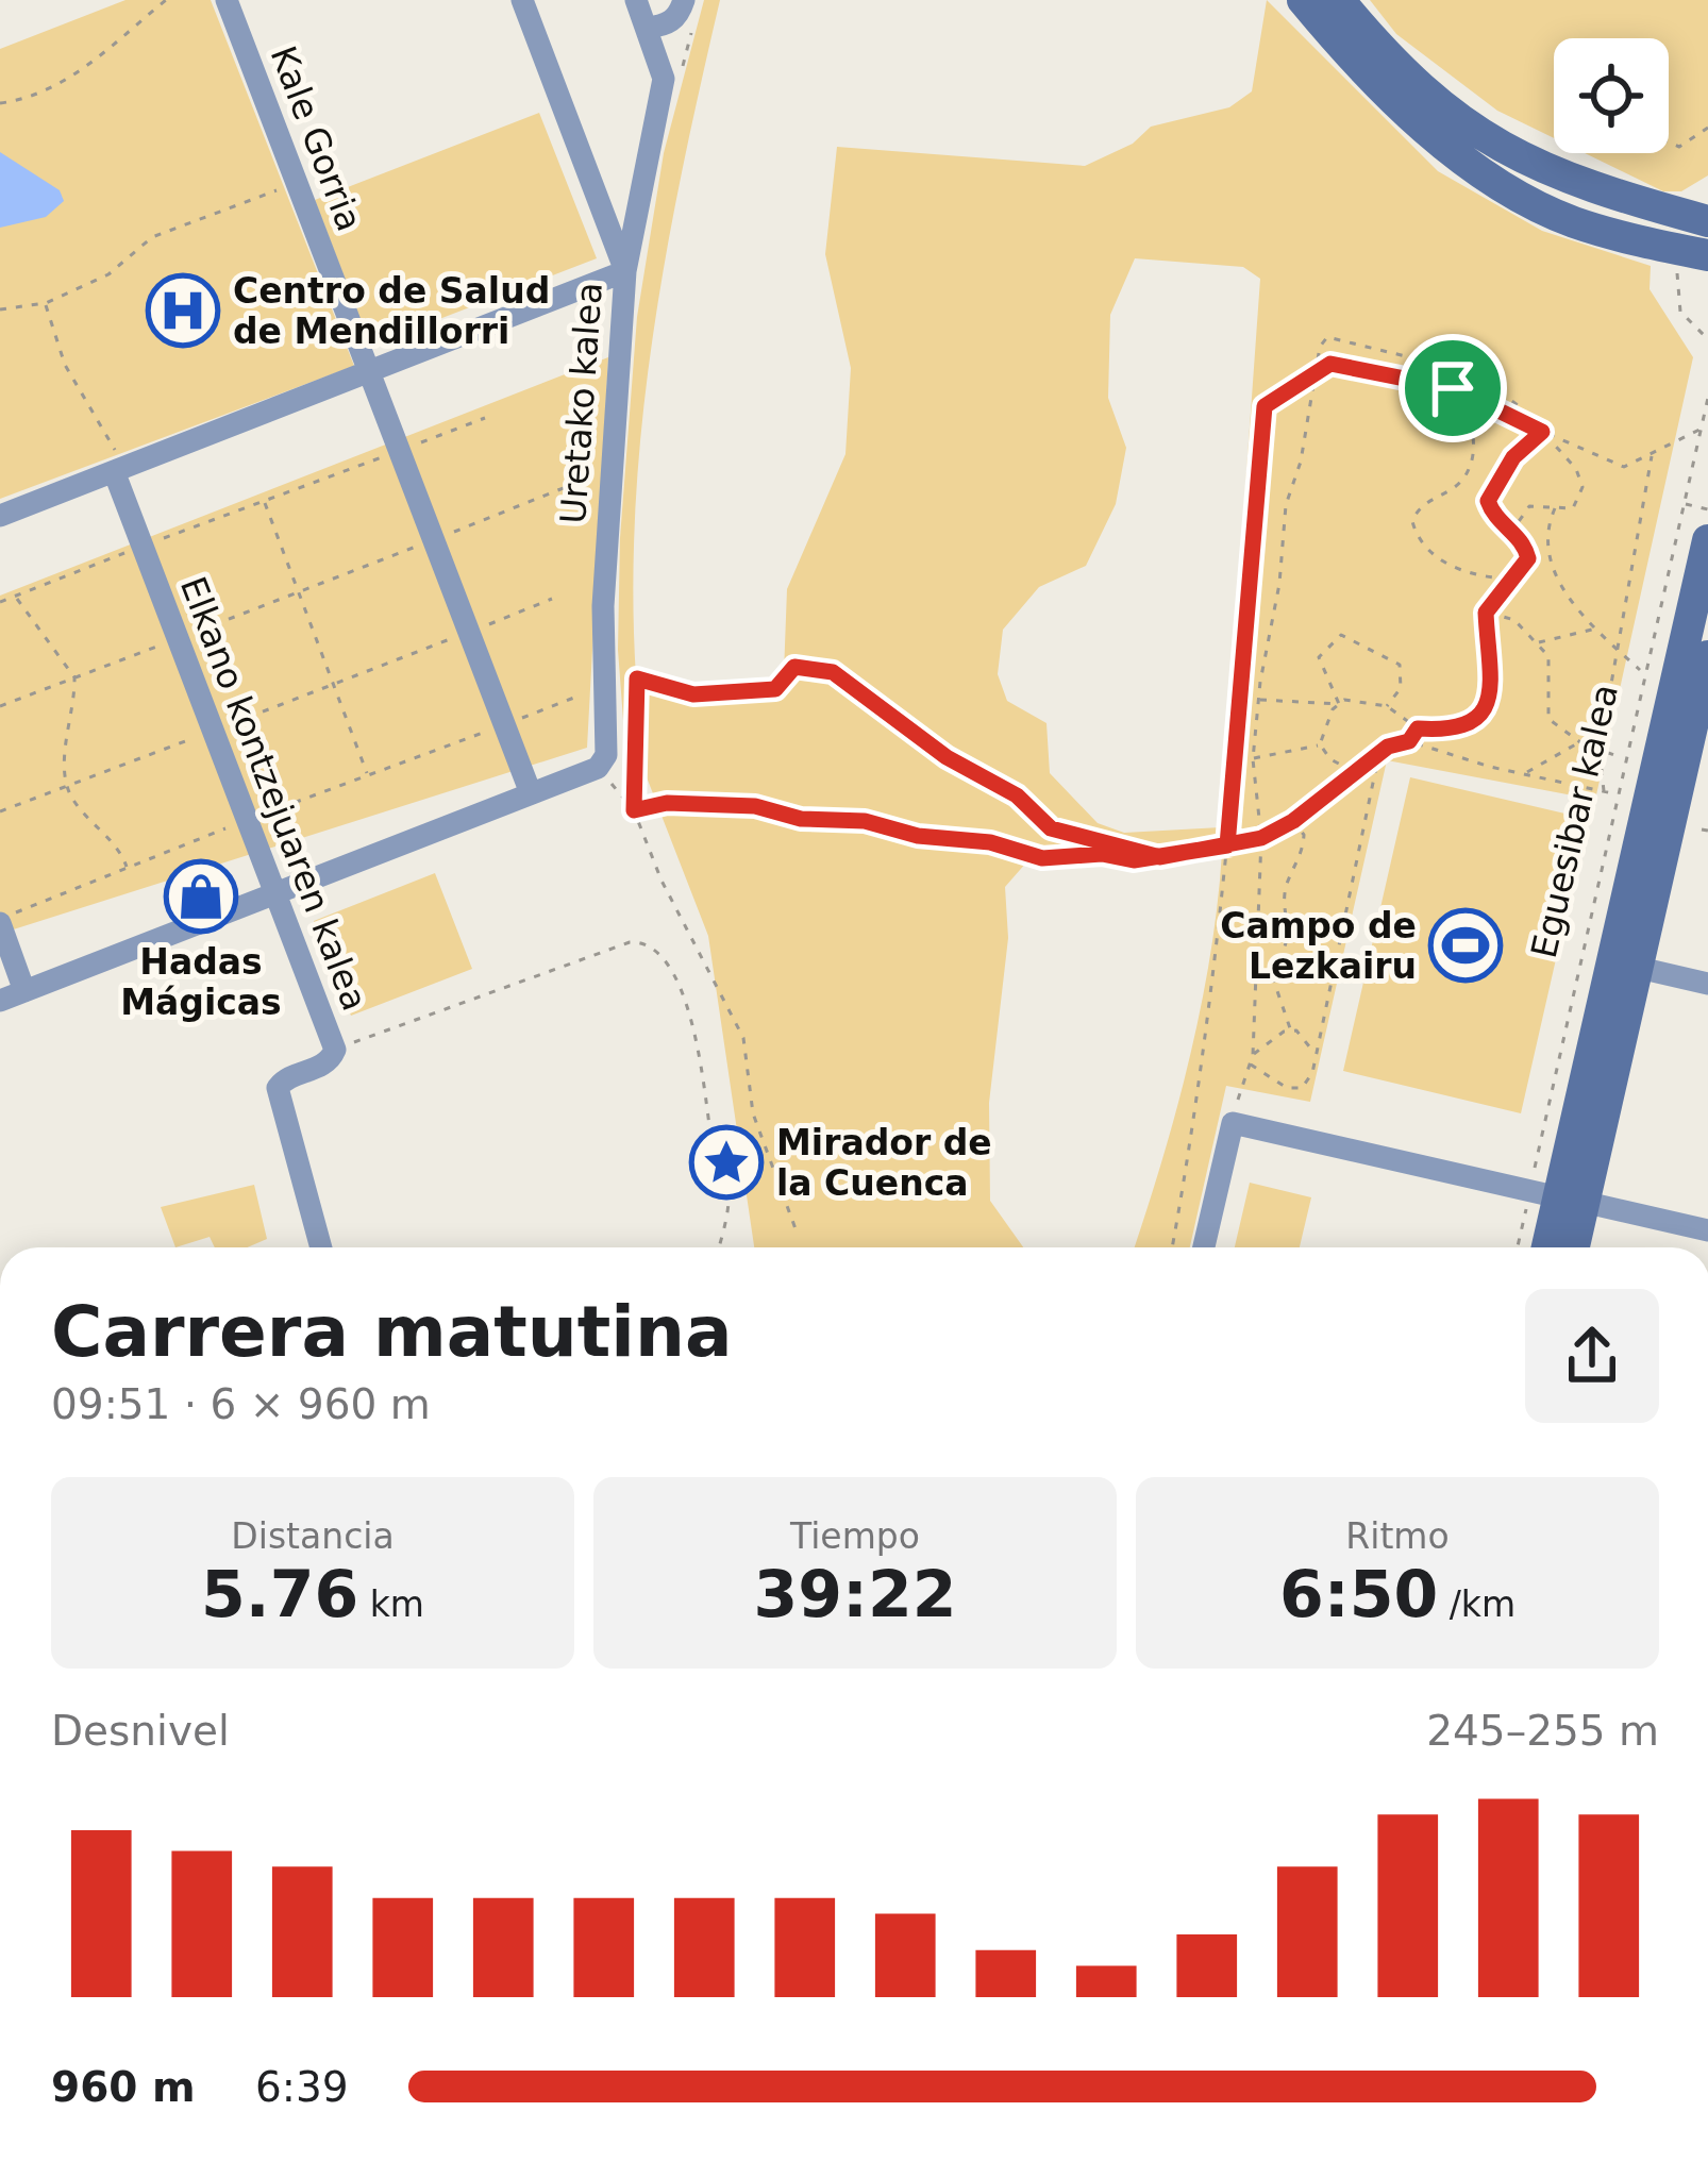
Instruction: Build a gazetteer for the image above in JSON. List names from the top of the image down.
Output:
{
  "streets": {
    "street": [
      "Kale Gorria",
      "Uretako kalea",
      "Elkano kontzejuaren kalea",
      "Eguesibar kalea"
    ]
  },
  "places": {
    "hospital": ["Centro de Salud de Mendillorri"],
    "shop": ["Hadas Mágicas"],
    "sports": ["Campo de Lezkairu"],
    "place": ["Mirador de la Cuenca"]
  },
  "page": {
    "heading": ["Carrera matutina", "09:51 · 6 × 960 m"],
    "stats": [
      ["Distancia", "5.76 km"],
      ["Tiempo", "39:22"],
      ["Ritmo", "6:50 /km"]
    ],
    "chart": ["Desnivel", "245–255 m"],
    "list": [
      {
        "name": "960 m",
        "note": "6:39"
      }
    ]
  }
}
